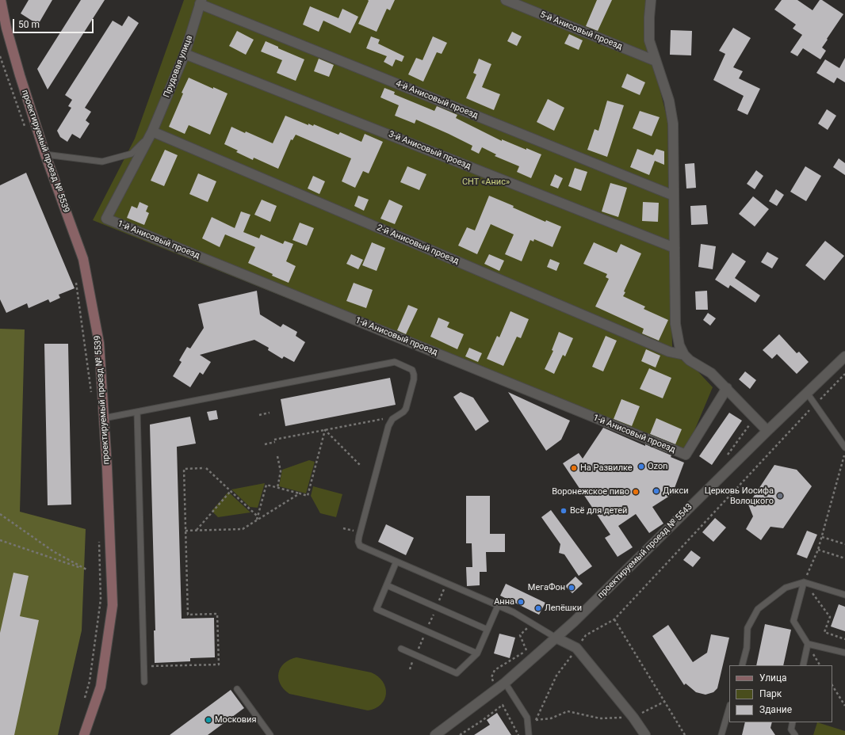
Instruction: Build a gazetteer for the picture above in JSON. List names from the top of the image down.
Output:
{
  "streets": {
    "street": [
      "5-й Анисовый проезд",
      "Прудовая улица",
      "4-й Анисовый проезд",
      "3-й Анисовый проезд",
      "проектируемый проезд № 5539",
      "1-й Анисовый проезд",
      "2-й Анисовый проезд",
      "проектируемый проезд № 5543"
    ]
  },
  "crossings": [
    ["Прудовая улица", "4-й Анисовый проезд"],
    ["Прудовая улица", "3-й Анисовый проезд"],
    ["Прудовая улица", "1-й Анисовый проезд"],
    ["Прудовая улица", "2-й Анисовый проезд"]
  ],
  "parks": ["СНТ «Анис»"],
  "places": [
    "Ozon",
    "На Развилке",
    "Дикси",
    "Воронежское пиво",
    "Церковь Иосифа Волоцкого",
    "Всё для детей",
    "МегаФон",
    "Анна",
    "Лепёшки",
    "Московия"
  ],
  "legend": ["Улица", "Парк", "Здание"],
  "scale_bar": "50 m"
}
